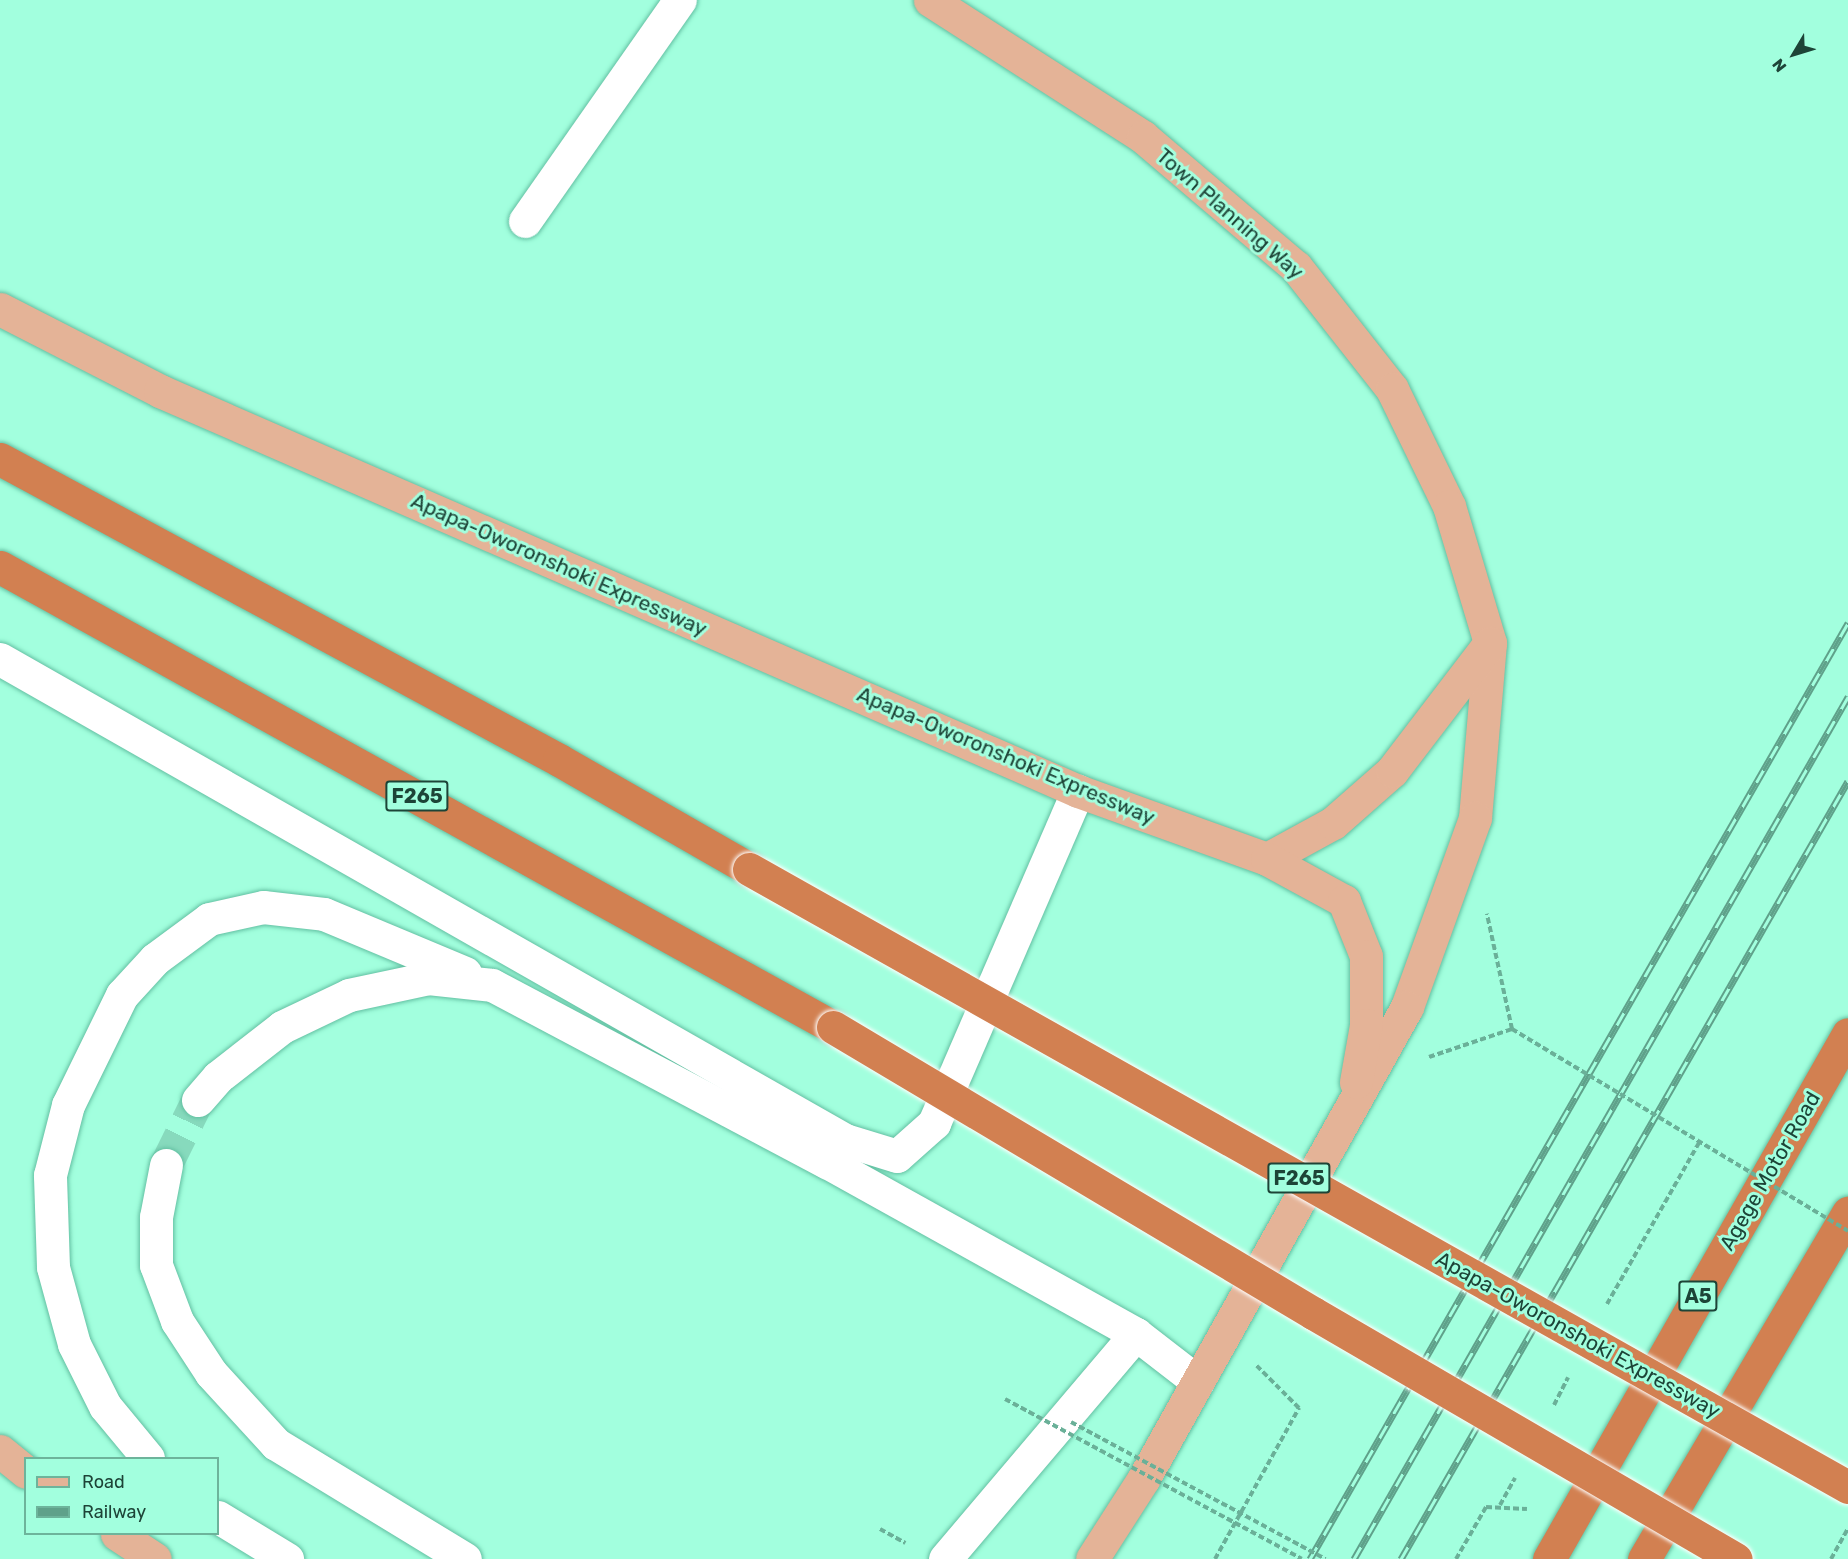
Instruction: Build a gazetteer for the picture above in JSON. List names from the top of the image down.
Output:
{
  "streets": {
    "highway": [
      "Apapa-Oworonshoki Expressway",
      "F265",
      "Agege Motor Road",
      "A5"
    ],
    "main road": ["Town Planning Way"]
  },
  "legend": ["Road", "Railway"],
  "north": "bottom left"
}
